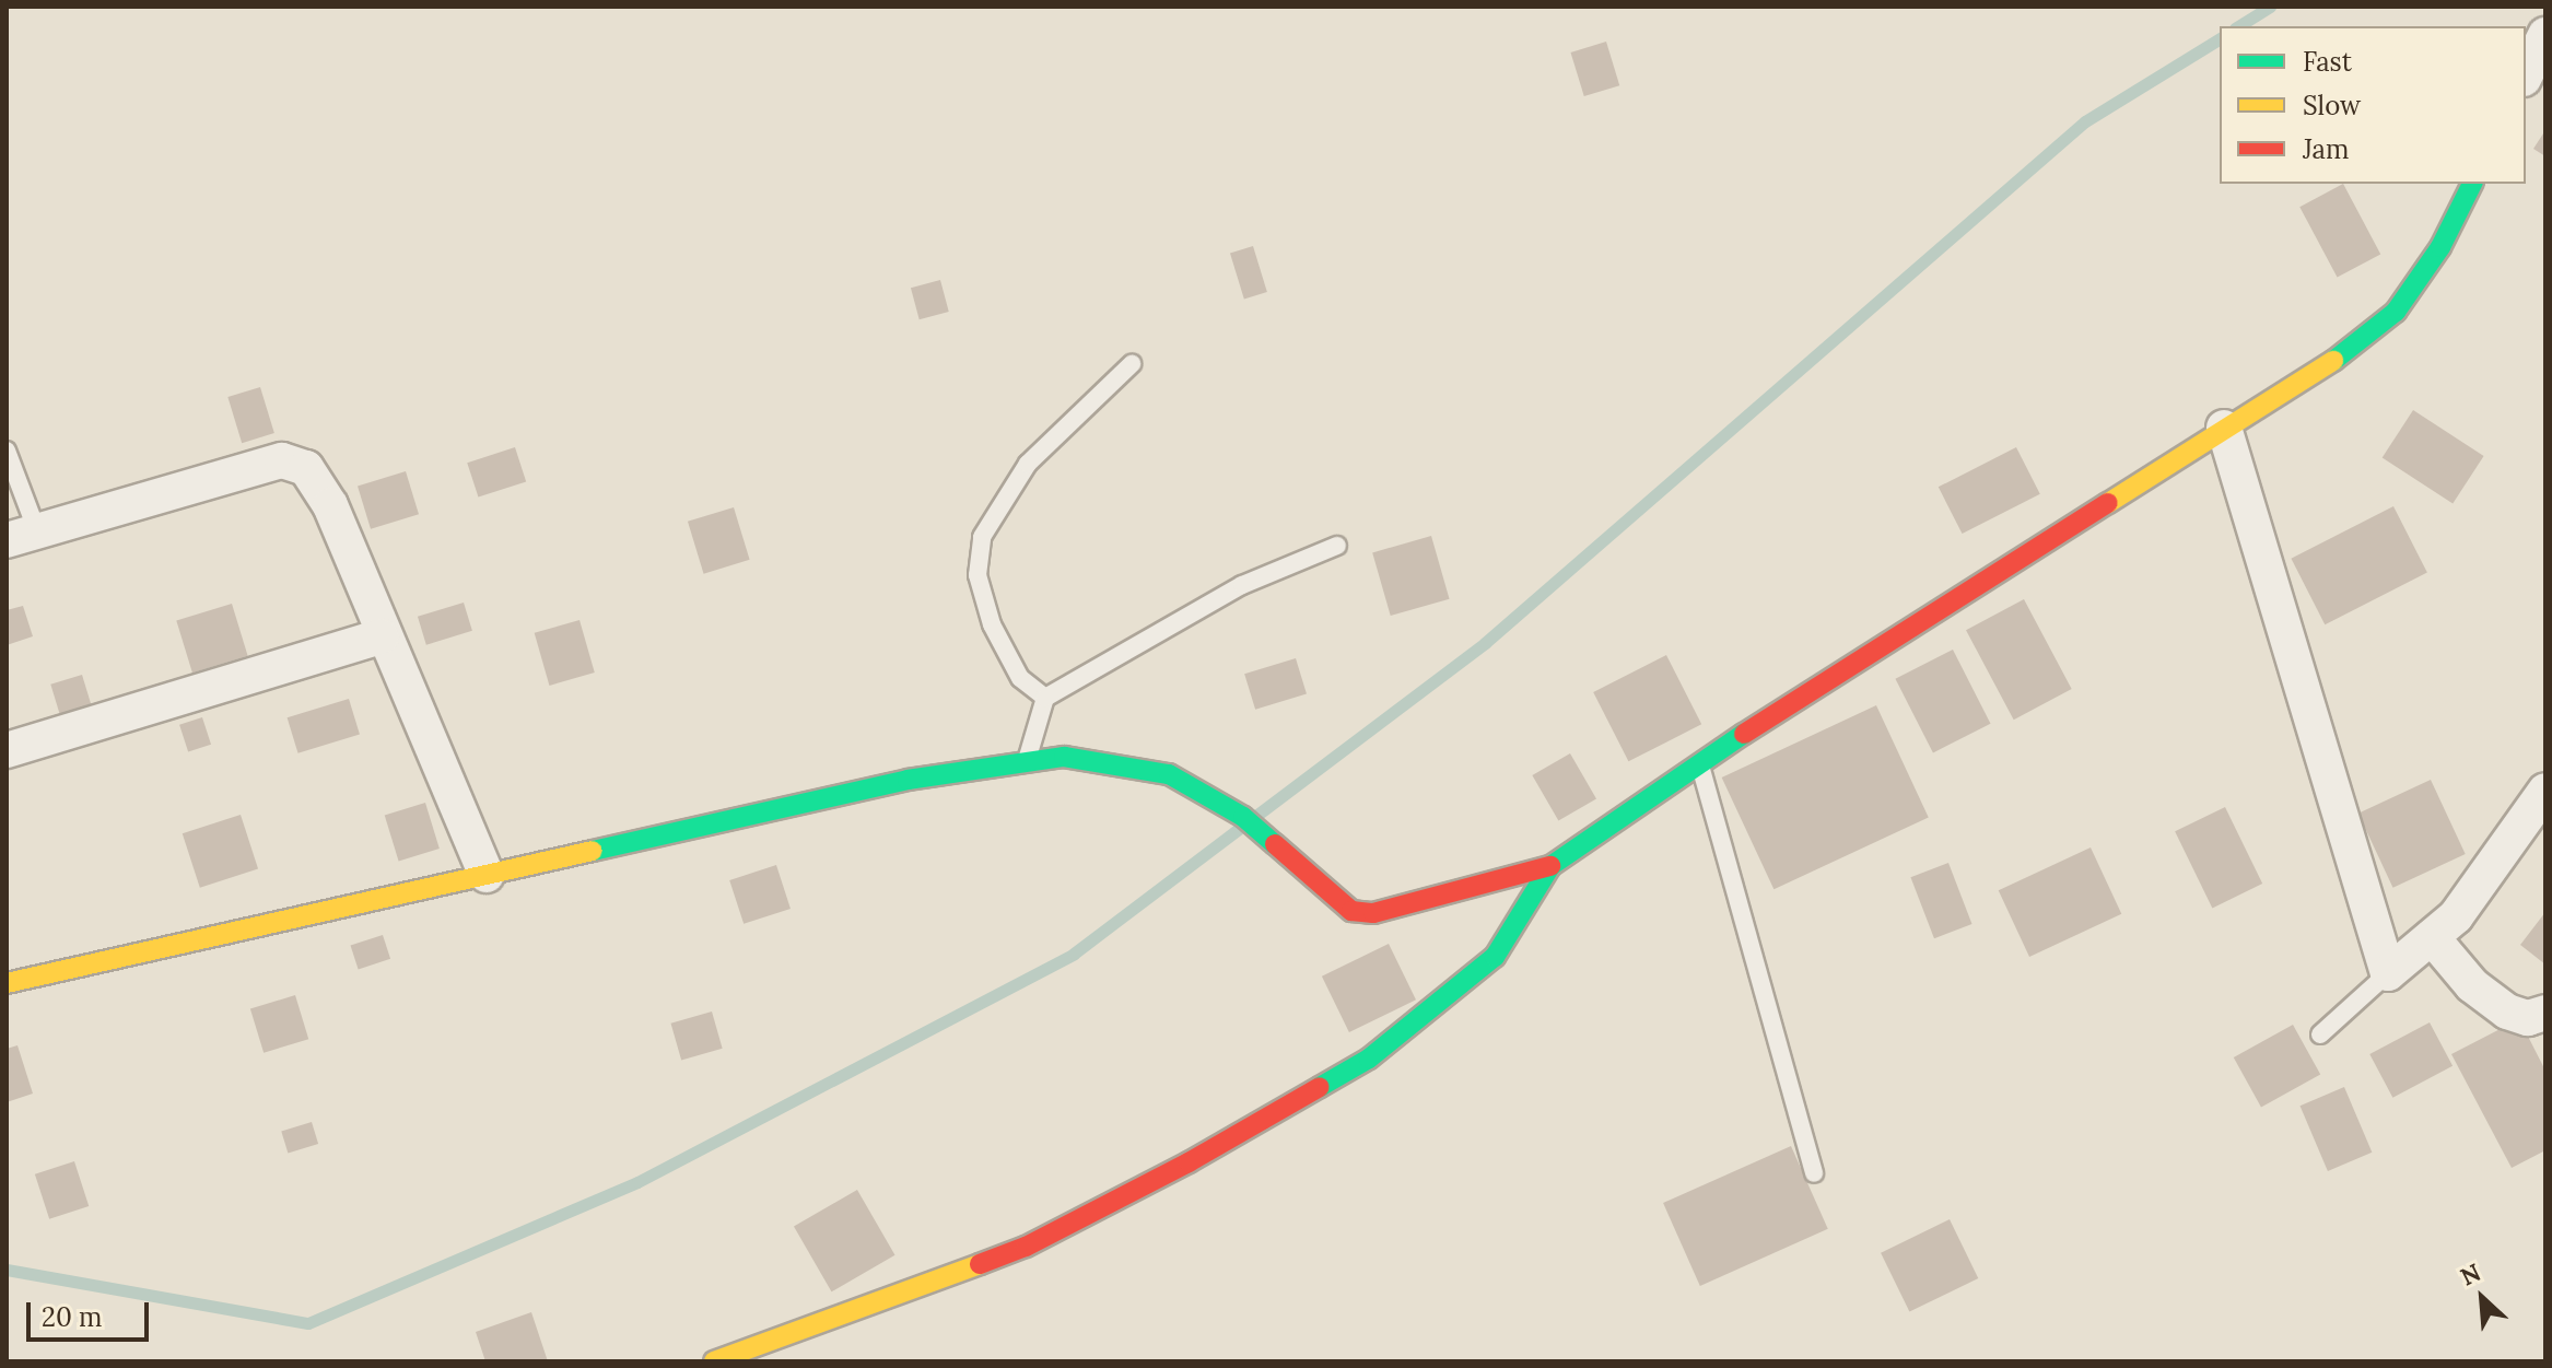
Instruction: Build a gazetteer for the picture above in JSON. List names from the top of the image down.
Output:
{
  "legend": ["Fast", "Slow", "Jam"],
  "scale_bar": "20 m",
  "north": "top left"
}
